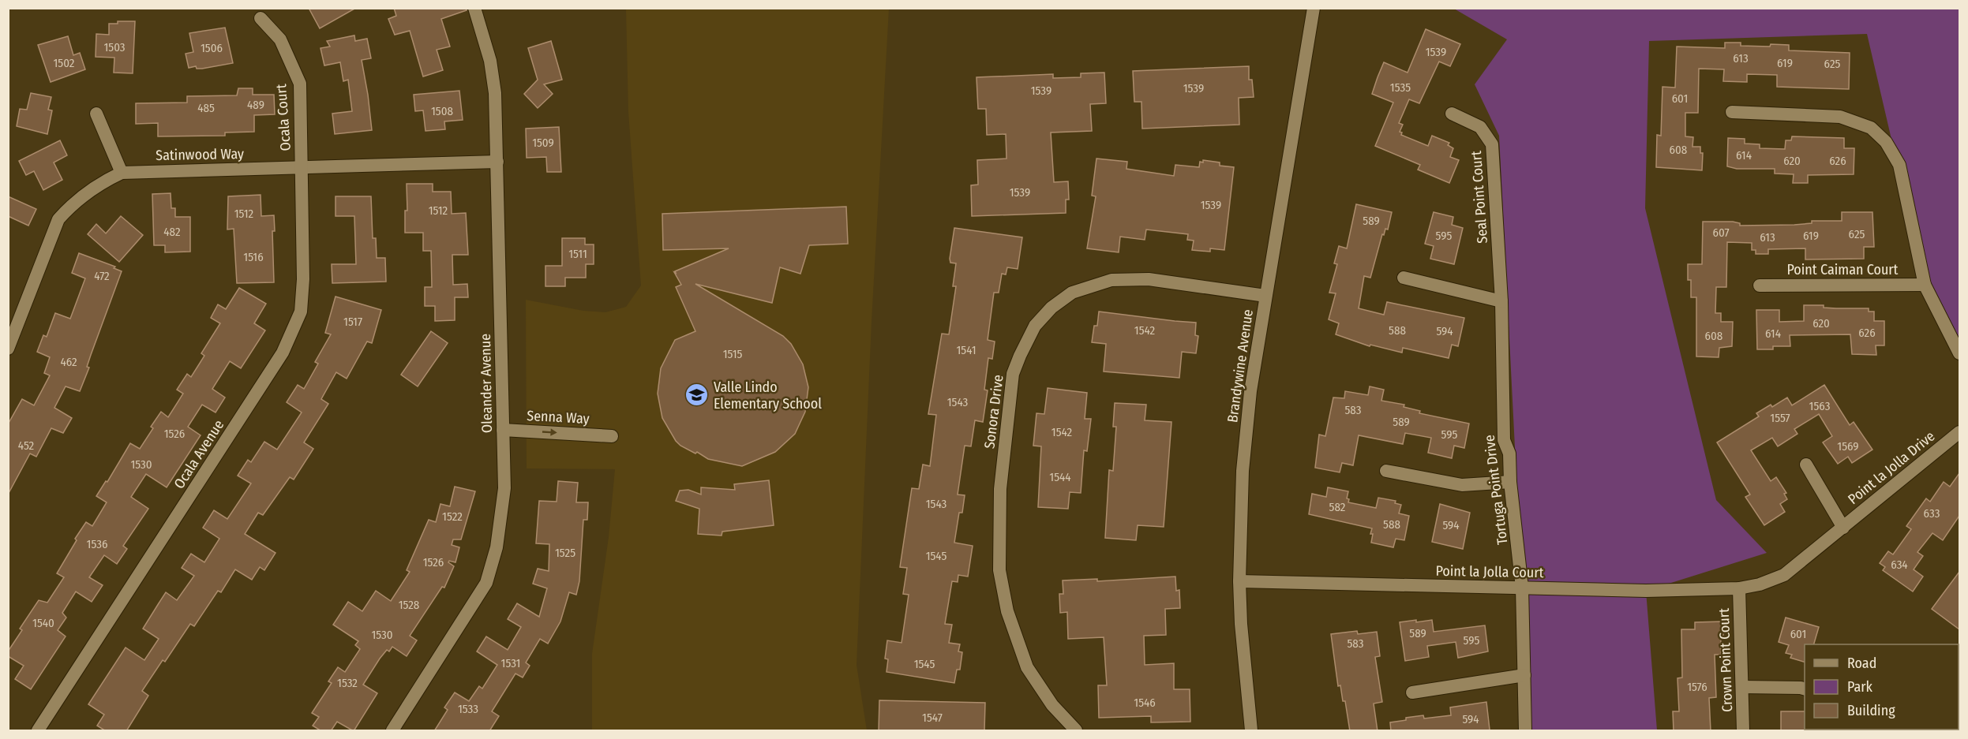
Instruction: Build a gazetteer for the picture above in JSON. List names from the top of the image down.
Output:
{
  "streets": {
    "street": [
      "Ocala Court",
      "Satinwood Way",
      "Seal Point Court",
      "Point Caiman Court",
      "Brandywine Avenue",
      "Oleander Avenue",
      "Sonora Drive",
      "Senna Way",
      "Ocala Avenue",
      "Point la Jolla Drive",
      "Tortuga Point Drive",
      "Point la Jolla Court",
      "Crown Point Court"
    ]
  },
  "crossings": [
    ["Ocala Court", "Satinwood Way"],
    ["Ocala Court", "Ocala Avenue"],
    ["Satinwood Way", "Oleander Avenue"],
    ["Satinwood Way", "Ocala Avenue"],
    ["Seal Point Court", "Tortuga Point Drive"],
    ["Brandywine Avenue", "Sonora Drive"],
    ["Brandywine Avenue", "Point la Jolla Court"],
    ["Oleander Avenue", "Senna Way"],
    ["Point la Jolla Drive", "Point la Jolla Court"],
    ["Point la Jolla Drive", "Crown Point Court"],
    ["Tortuga Point Drive", "Point la Jolla Court"],
    ["Point la Jolla Court", "Crown Point Court"]
  ],
  "one_way": ["Senna Way"],
  "places": {
    "school or university": ["Valle Lindo Elementary School"]
  },
  "house_numbers": [
    "1503",
    "1506",
    "1539",
    "613",
    "1502",
    "619",
    "625",
    "1535",
    "1539",
    "1539",
    "601",
    "489",
    "485",
    "1508",
    "1509",
    "608",
    "614",
    "620",
    "626",
    "1539",
    "1539",
    "1512",
    "1512",
    "589",
    "482",
    "607",
    "625",
    "595",
    "619",
    "613",
    "1511",
    "1516",
    "472",
    "1517",
    "620",
    "1542",
    "588",
    "594",
    "626",
    "614",
    "608",
    "1541",
    "1515",
    "462",
    "1543",
    "1563",
    "583",
    "1557",
    "589",
    "1542",
    "1526",
    "595",
    "452",
    "1569",
    "1530",
    "1544",
    "1543",
    "582",
    "633",
    "1522",
    "588",
    "594",
    "1536",
    "1525",
    "1545",
    "1526",
    "634",
    "1528",
    "1540",
    "589",
    "601",
    "1530",
    "595",
    "583",
    "1531",
    "1545",
    "1532",
    "1576",
    "1546",
    "1533",
    "1547",
    "594"
  ],
  "legend": ["Road", "Park", "Building"]
}
